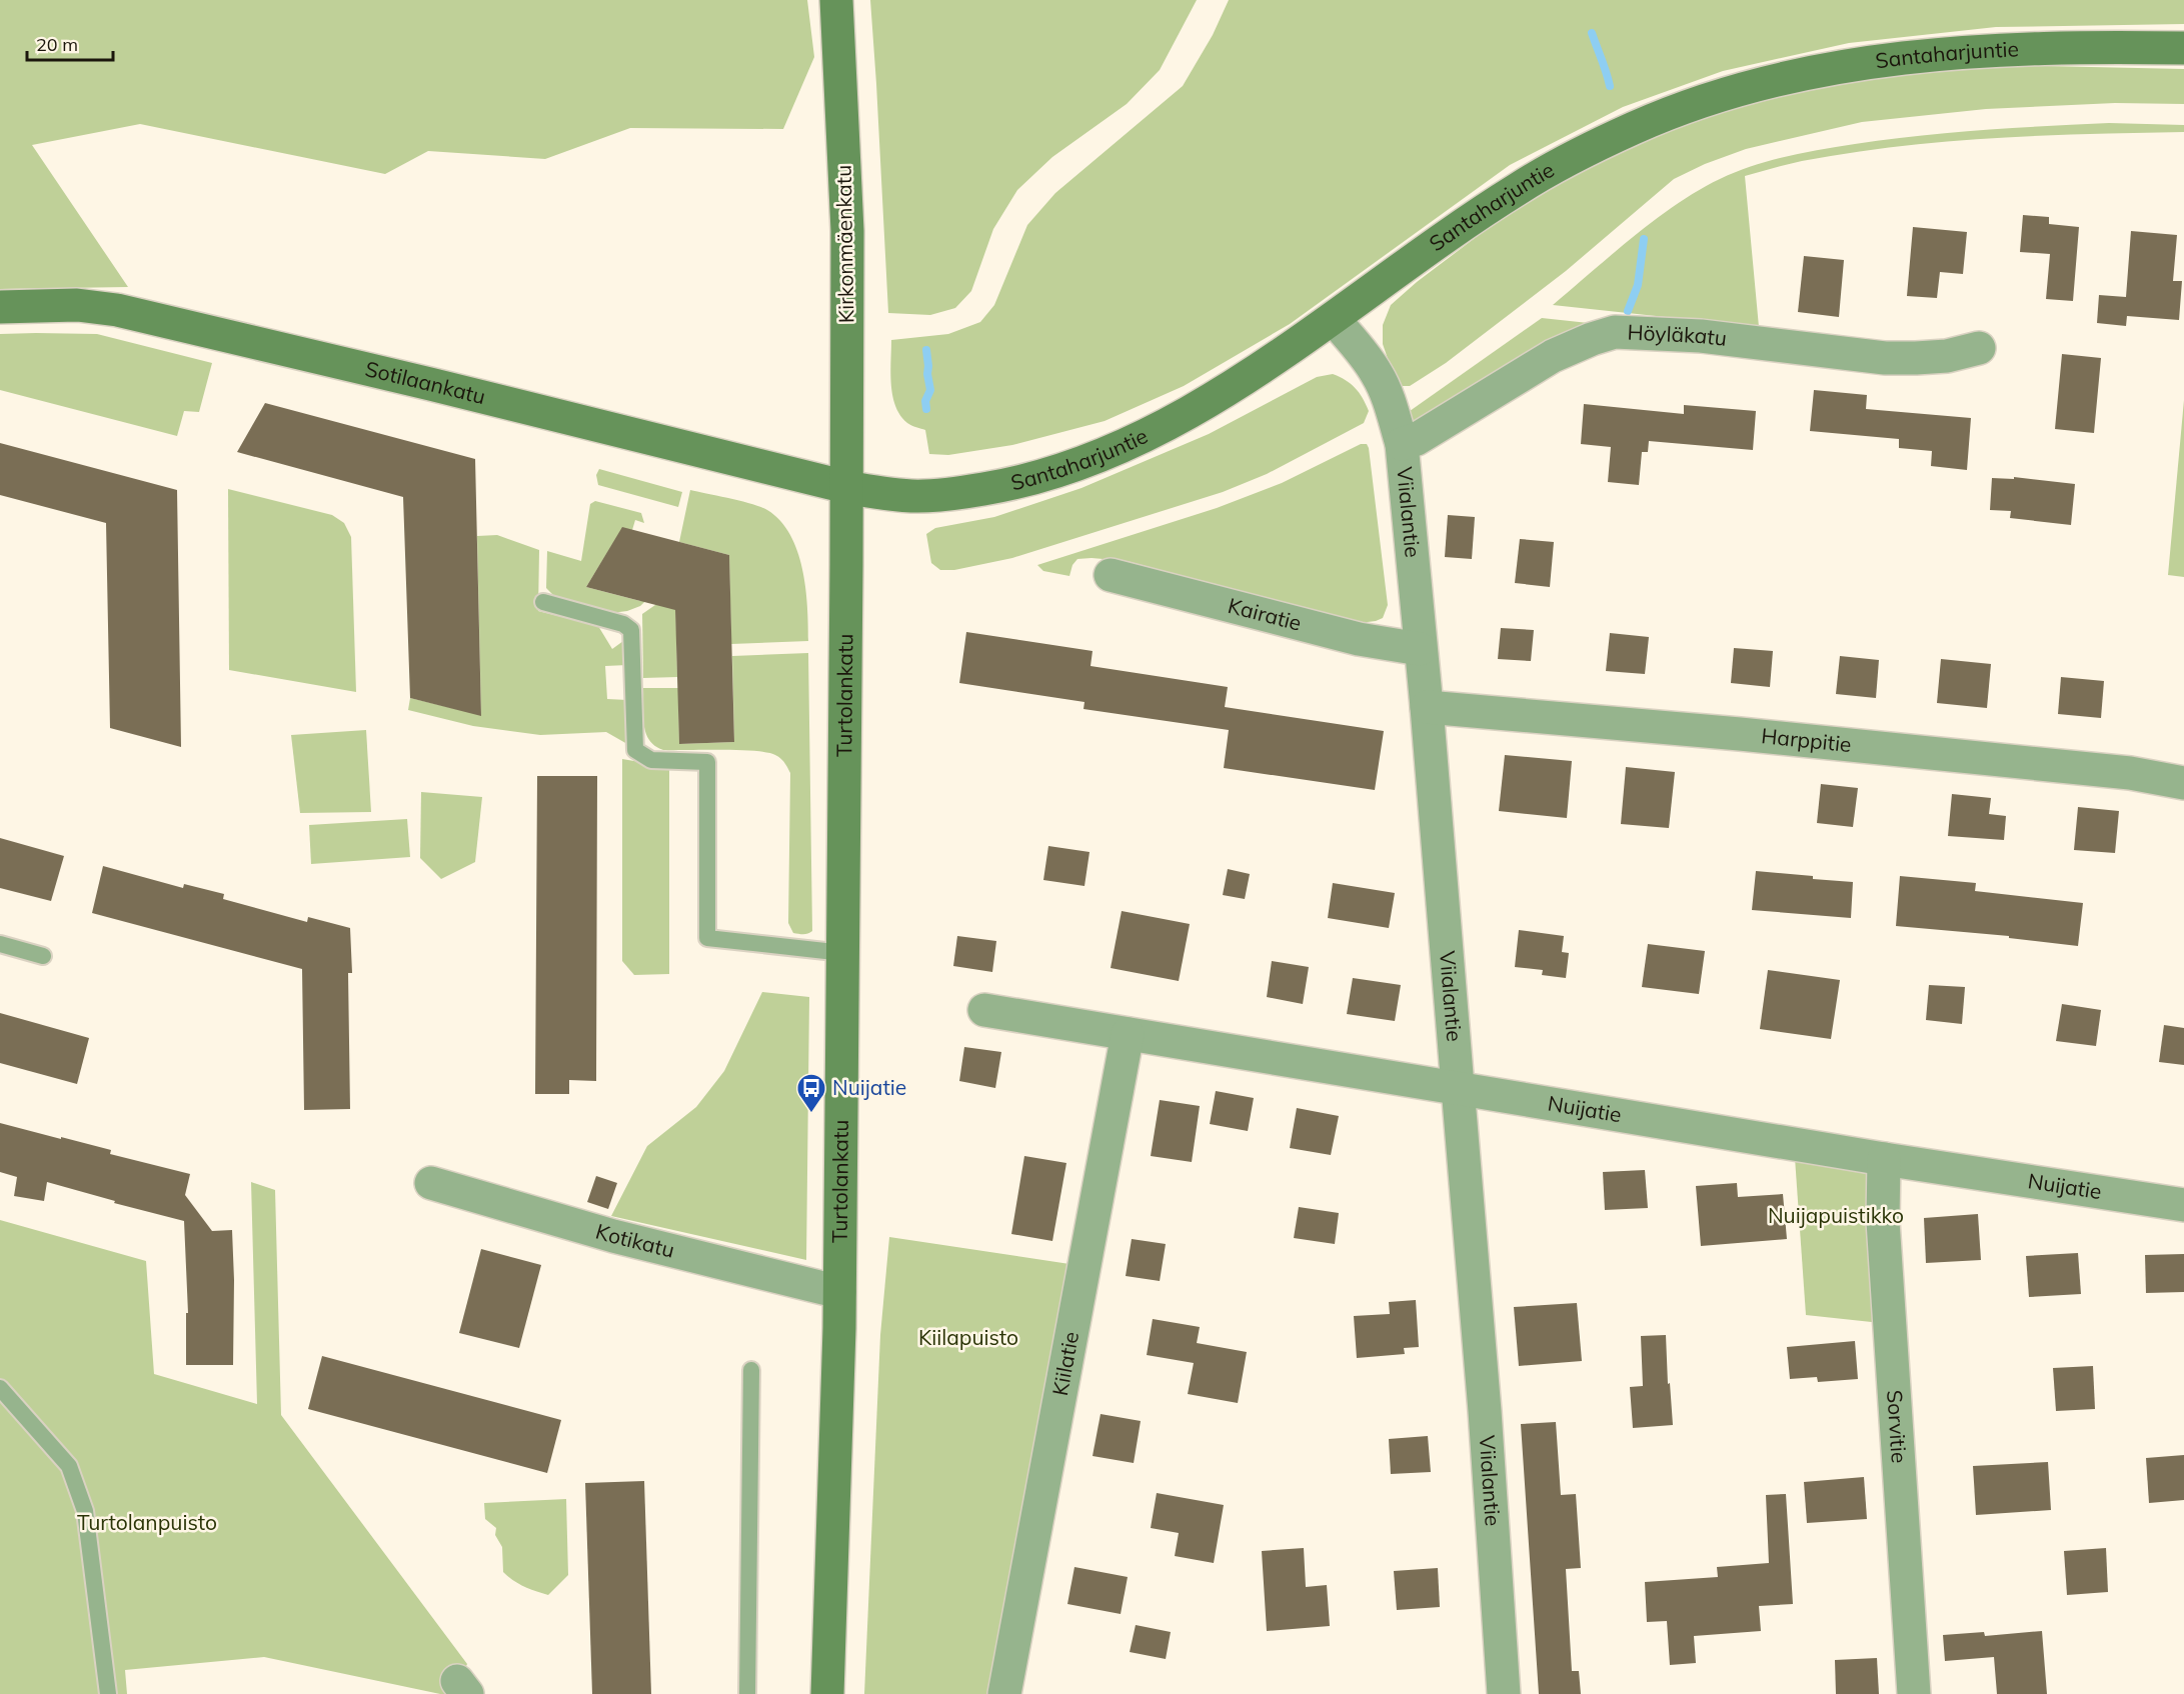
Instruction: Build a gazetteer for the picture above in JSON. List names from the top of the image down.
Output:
{
  "streets": {
    "main road": [
      "Santaharjuntie",
      "Kirkonmäenkatu",
      "Sotilaankatu",
      "Turtolankatu"
    ],
    "street": [
      "Höyläkatu",
      "Viialantie",
      "Kairatie",
      "Harppitie",
      "Nuijatie",
      "Kotikatu",
      "Kiilatie",
      "Sorvitie"
    ]
  },
  "crossings": [
    ["Santaharjuntie", "Kirkonmäenkatu"],
    ["Santaharjuntie", "Sotilaankatu"],
    ["Santaharjuntie", "Viialantie"],
    ["Santaharjuntie", "Turtolankatu"],
    ["Kirkonmäenkatu", "Sotilaankatu"],
    ["Kirkonmäenkatu", "Turtolankatu"],
    ["Höyläkatu", "Viialantie"],
    ["Sotilaankatu", "Turtolankatu"],
    ["Viialantie", "Kairatie"],
    ["Viialantie", "Harppitie"],
    ["Viialantie", "Nuijatie"],
    ["Turtolankatu", "Kotikatu"],
    ["Nuijatie", "Kiilatie"],
    ["Nuijatie", "Sorvitie"]
  ],
  "parks": ["Nuijapuistikko", "Kiilapuisto", "Turtolanpuisto"],
  "places": {
    "bus stop": ["Nuijatie"]
  },
  "scale_bar": "20 m"
}
